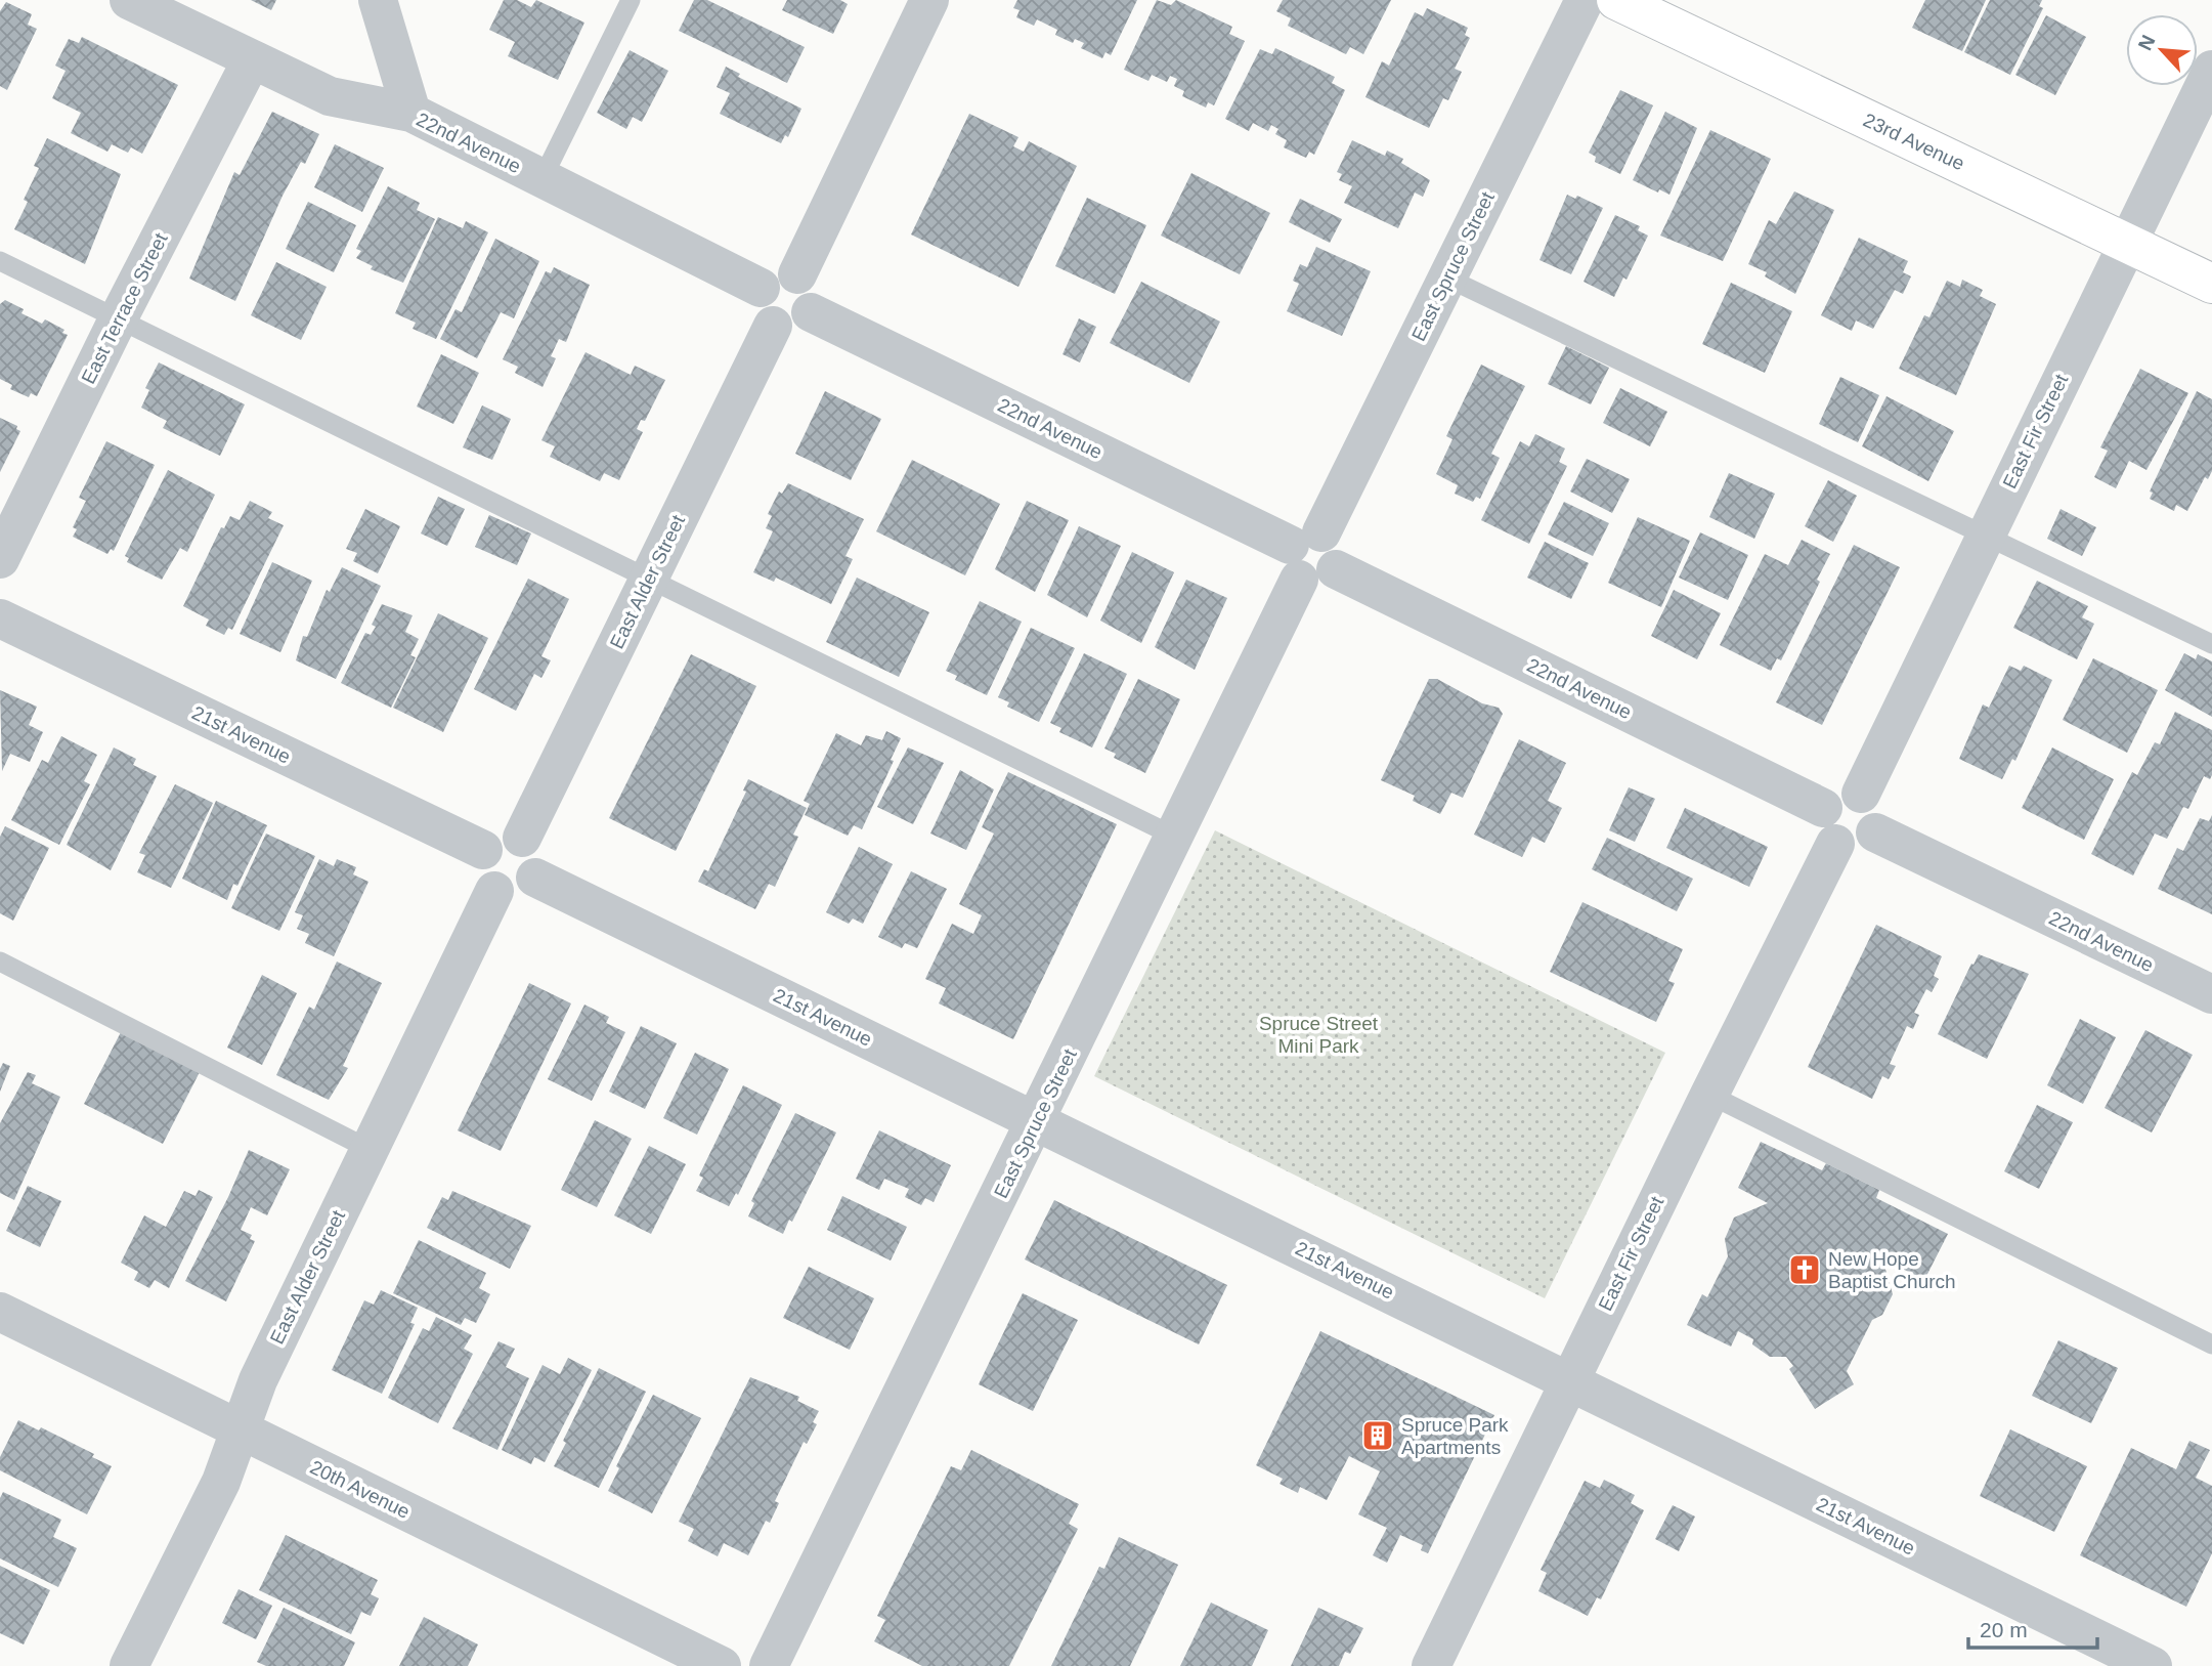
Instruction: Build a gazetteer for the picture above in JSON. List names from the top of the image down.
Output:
{
  "streets": {
    "main road": ["23rd Avenue"],
    "street": [
      "22nd Avenue",
      "East Spruce Street",
      "East Terrace Street",
      "East Fir Street",
      "East Alder Street",
      "21st Avenue",
      "20th Avenue"
    ]
  },
  "crossings": [
    ["23rd Avenue", "East Fir Street"],
    ["22nd Avenue", "East Spruce Street"],
    ["22nd Avenue", "East Terrace Street"],
    ["22nd Avenue", "East Fir Street"],
    ["22nd Avenue", "East Alder Street"],
    ["East Spruce Street", "21st Avenue"],
    ["East Fir Street", "21st Avenue"],
    ["East Alder Street", "21st Avenue"],
    ["East Alder Street", "20th Avenue"]
  ],
  "parks": ["Spruce Street Mini Park"],
  "places": {
    "church": ["New Hope Baptist Church"],
    "building": ["Spruce Park Apartments"]
  },
  "scale_bar": "20 m",
  "north": "top left"
}
